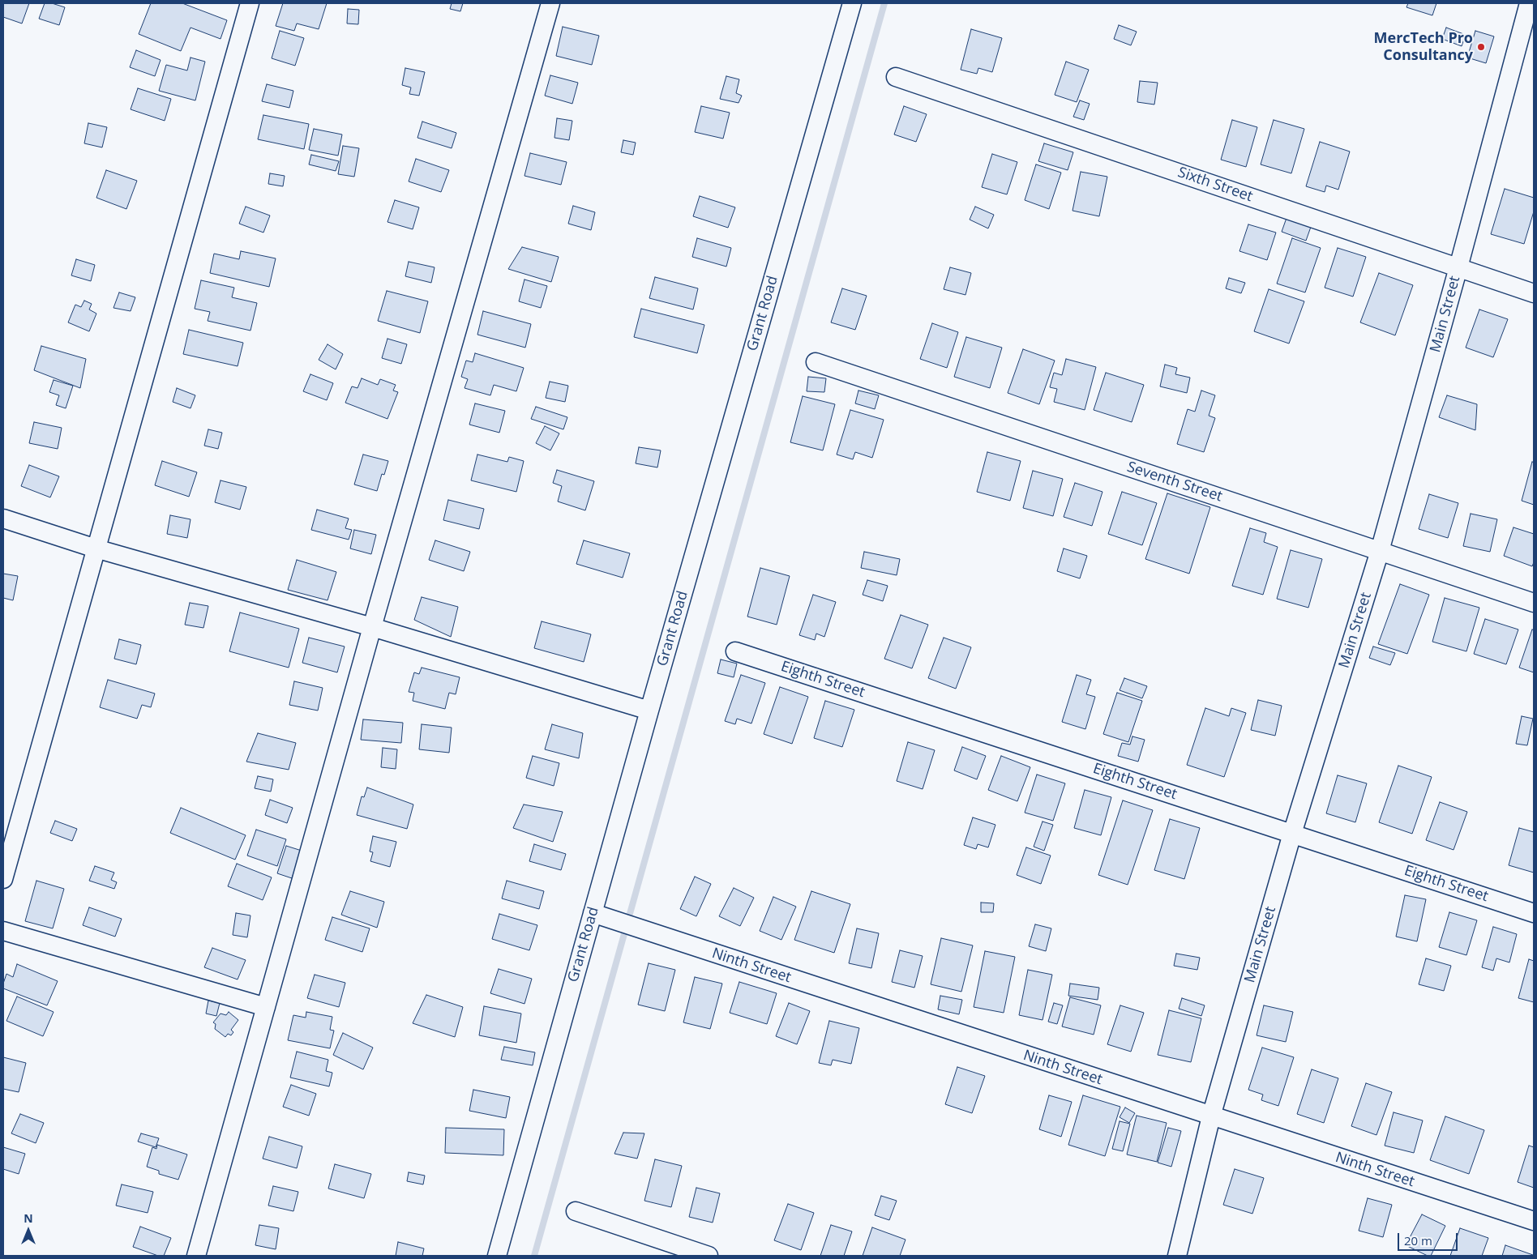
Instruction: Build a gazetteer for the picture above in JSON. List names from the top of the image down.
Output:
{
  "streets": {
    "street": [
      "Sixth Street",
      "Grant Road",
      "Main Street",
      "Seventh Street",
      "Eighth Street",
      "Ninth Street"
    ]
  },
  "crossings": [
    ["Sixth Street", "Main Street"],
    ["Grant Road", "Ninth Street"],
    ["Main Street", "Seventh Street"],
    ["Main Street", "Eighth Street"],
    ["Main Street", "Ninth Street"]
  ],
  "places": ["MercTech Pro Consultancy"],
  "scale_bar": "20 m",
  "north": "top"
}
